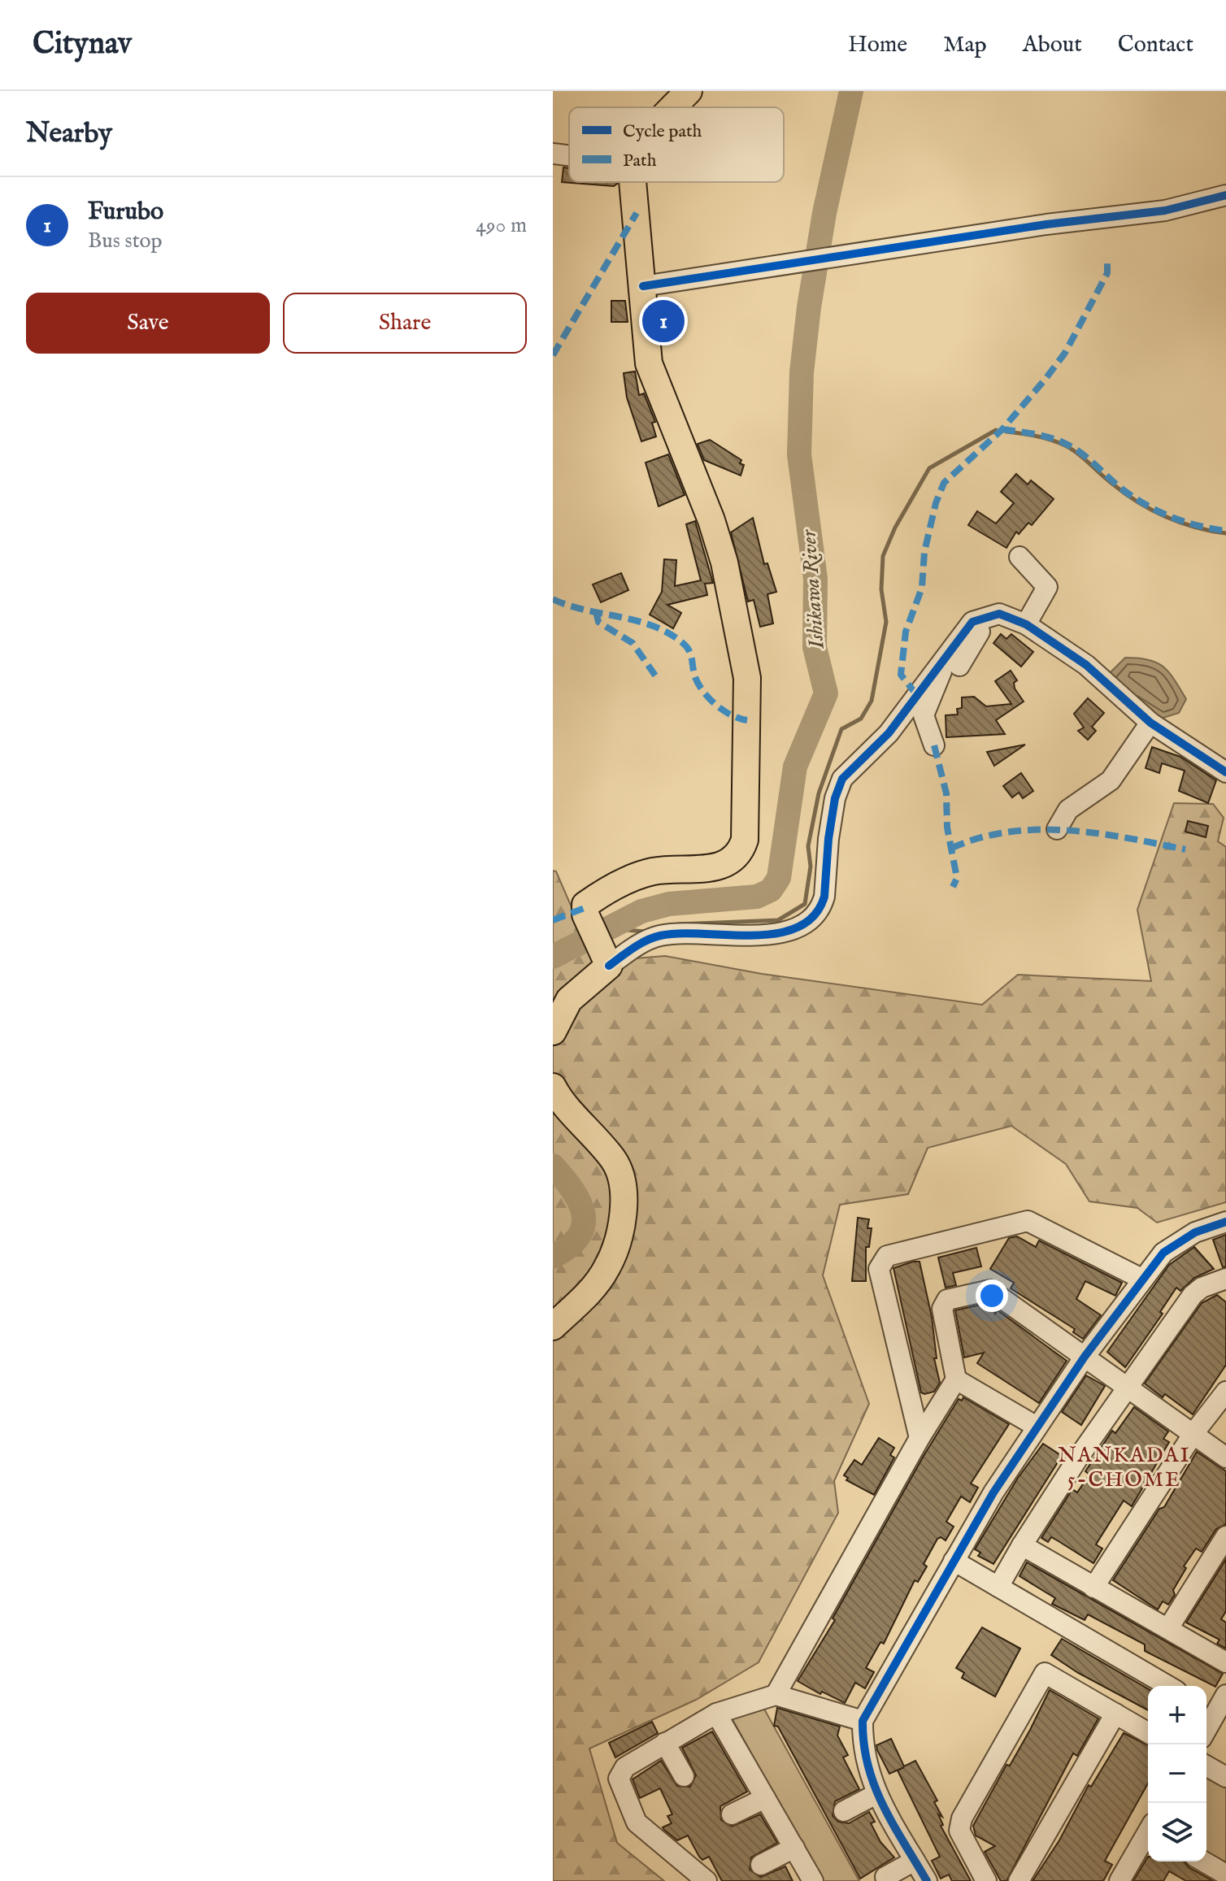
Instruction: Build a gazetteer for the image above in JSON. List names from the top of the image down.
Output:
{
  "districts": ["NANKADAI 5-CHOME"],
  "water": ["Ishikawa River"],
  "legend": ["Cycle path", "Path"],
  "page": {
    "header": "Citynav",
    "nav": [
      "Home",
      "Map",
      "About",
      "Contact"
    ],
    "heading": "Nearby",
    "list": [
      {
        "mark": "1",
        "name": "Furubo",
        "note": "Bus stop",
        "value": "490 m"
      }
    ],
    "buttons": ["Save", "Share"],
    "pins": "1",
    "map_buttons": ["+", "−"]
  }
}
